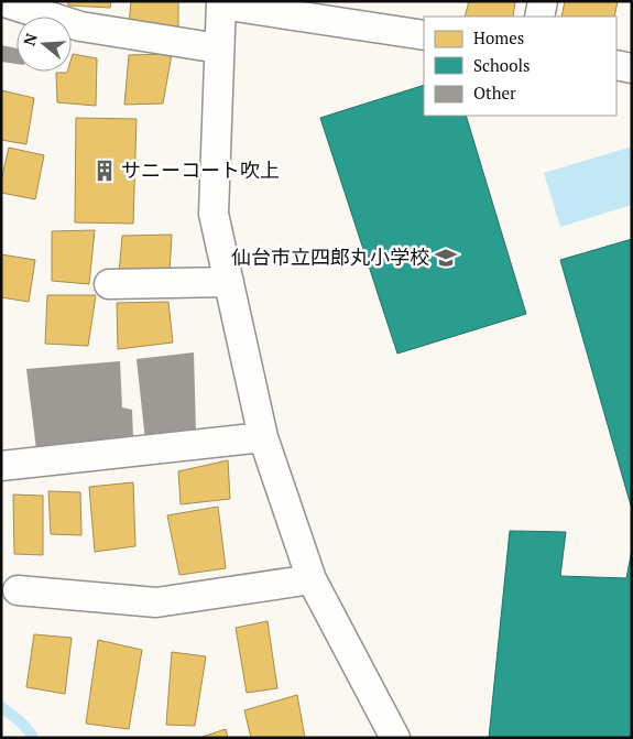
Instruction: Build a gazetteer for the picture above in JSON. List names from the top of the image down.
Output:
{
  "places": {
    "building": ["サニーコート吹上"],
    "school or university": ["仙台市立四郎丸小学校"]
  },
  "legend": ["Homes", "Schools", "Other"],
  "north": "left"
}
